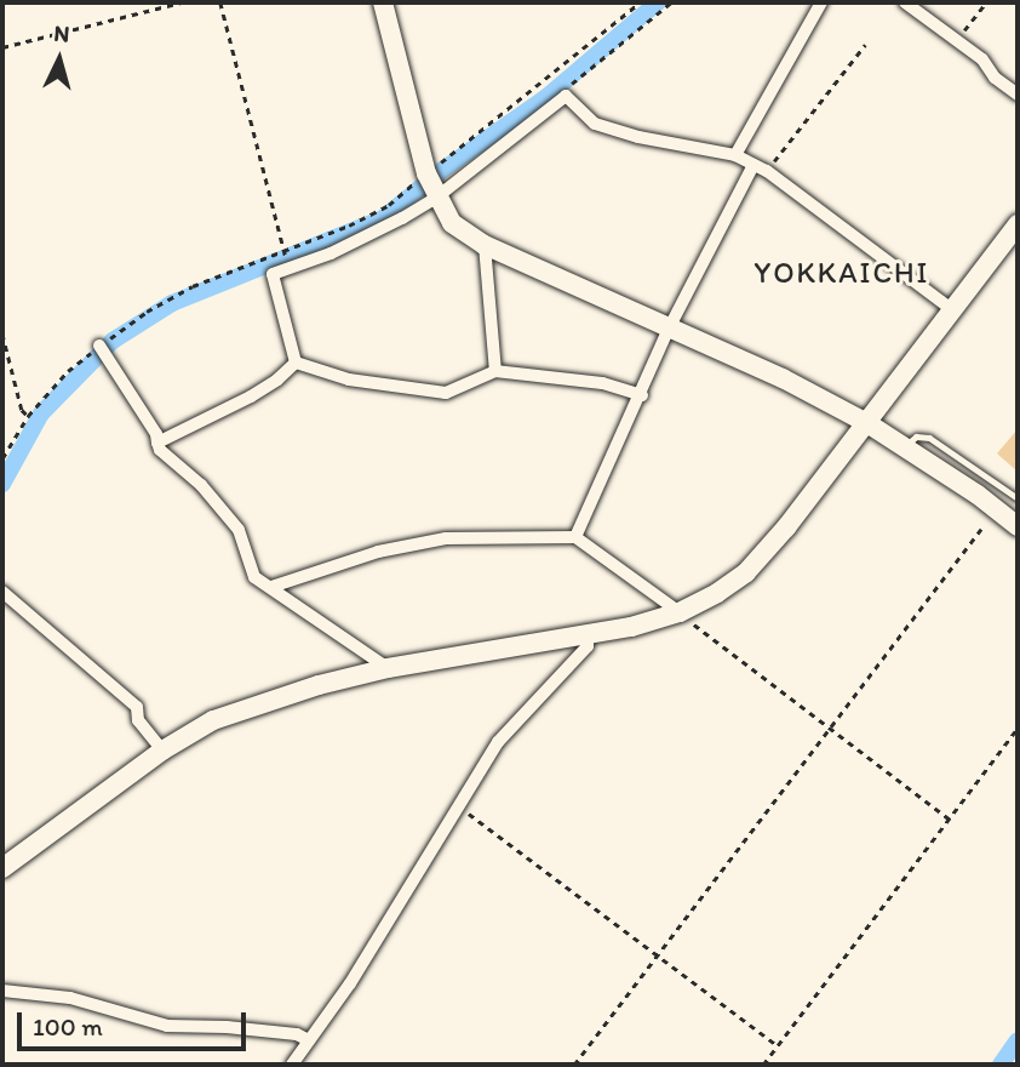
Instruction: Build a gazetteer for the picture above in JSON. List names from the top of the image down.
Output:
{
  "districts": ["YOKKAICHI"],
  "scale_bar": "100 m",
  "north": "top"
}
